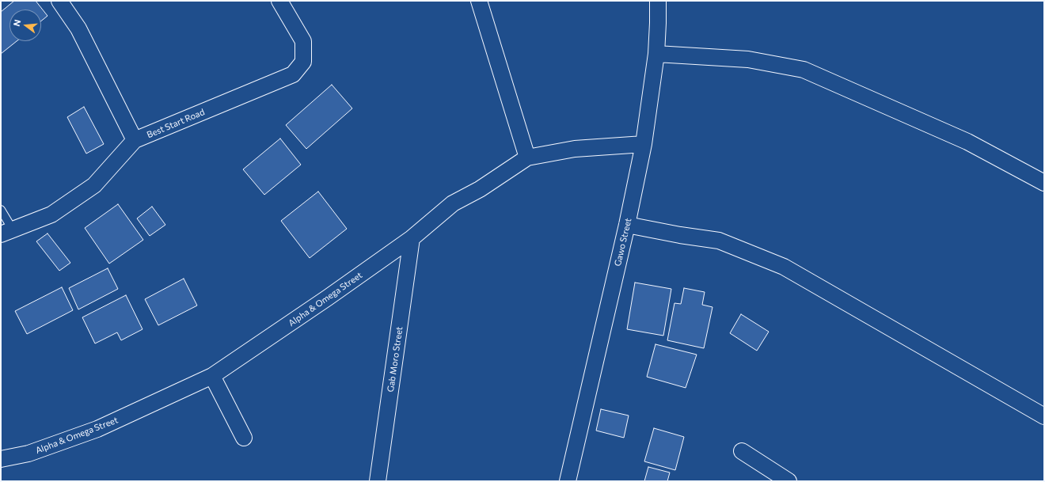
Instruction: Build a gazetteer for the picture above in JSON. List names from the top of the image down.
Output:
{
  "streets": {
    "street": [
      "Best Start Road",
      "Gawo Street",
      "Alpha & Omega Street",
      "Gab Moro Street"
    ]
  },
  "crossings": [
    ["Gawo Street", "Alpha & Omega Street"],
    ["Alpha & Omega Street", "Gab Moro Street"]
  ],
  "north": "left"
}
